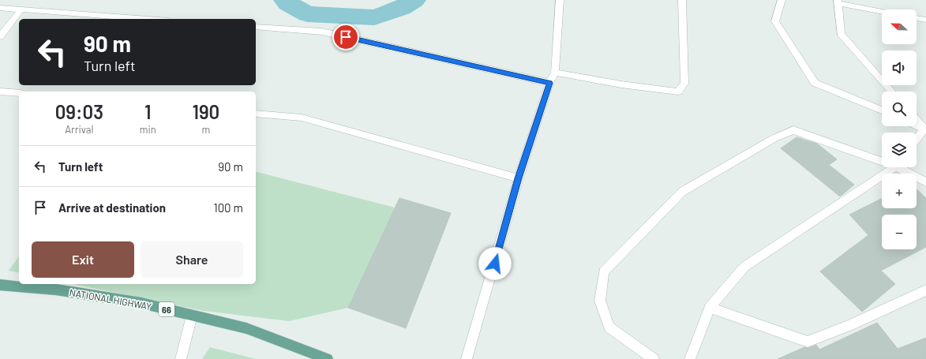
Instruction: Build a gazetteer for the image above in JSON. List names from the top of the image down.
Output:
{
  "streets": {
    "main road": ["NATIONAL HIGHWAY", "66"]
  },
  "north": "left",
  "page": {
    "map_buttons": ["+", "−"],
    "turn": ["90 m", "Turn left"],
    "eta": [
      "09:03",
      "Arrival",
      "1",
      "min",
      "190",
      "m"
    ],
    "list": [
      {
        "name": "Turn left",
        "value": "90 m"
      },
      {
        "name": "Arrive at destination",
        "value": "100 m"
      }
    ],
    "buttons": ["Exit", "Share"]
  }
}
